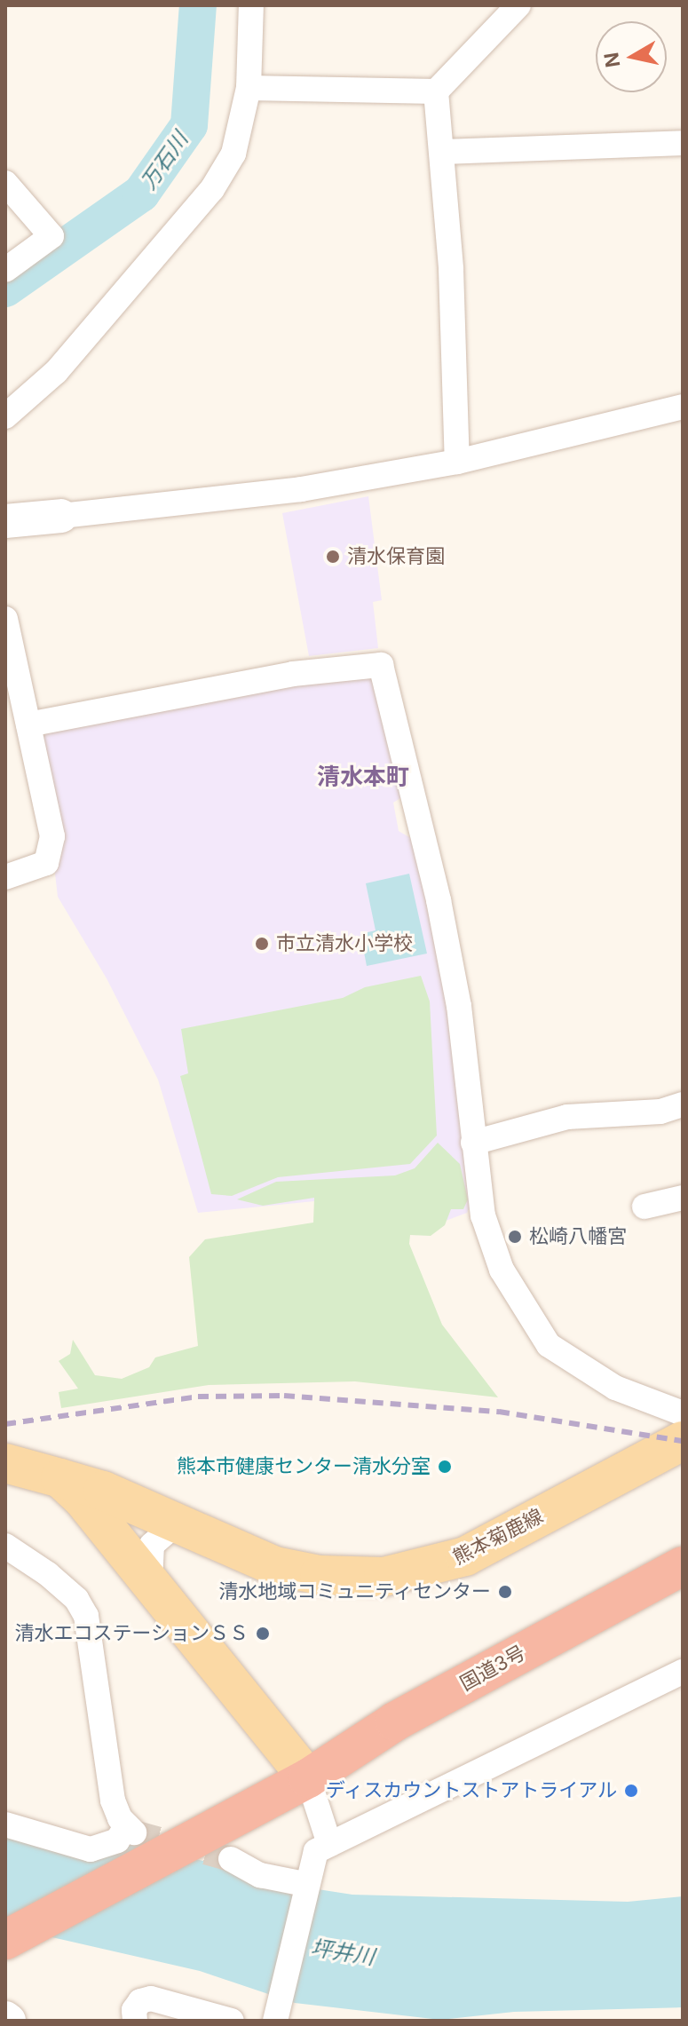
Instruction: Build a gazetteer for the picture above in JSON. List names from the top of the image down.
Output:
{
  "streets": {
    "highway": ["国道3号"],
    "main road": ["熊本菊鹿線"]
  },
  "districts": ["清水本町"],
  "water": ["万石川", "坪井川"],
  "places": [
    "清水保育園",
    "市立清水小学校",
    "松崎八幡宮",
    "熊本市健康センター清水分室",
    "清水地域コミュニティセンター",
    "清水エコステーションＳＳ",
    "ディスカウントストアトライアル"
  ],
  "north": "left"
}
